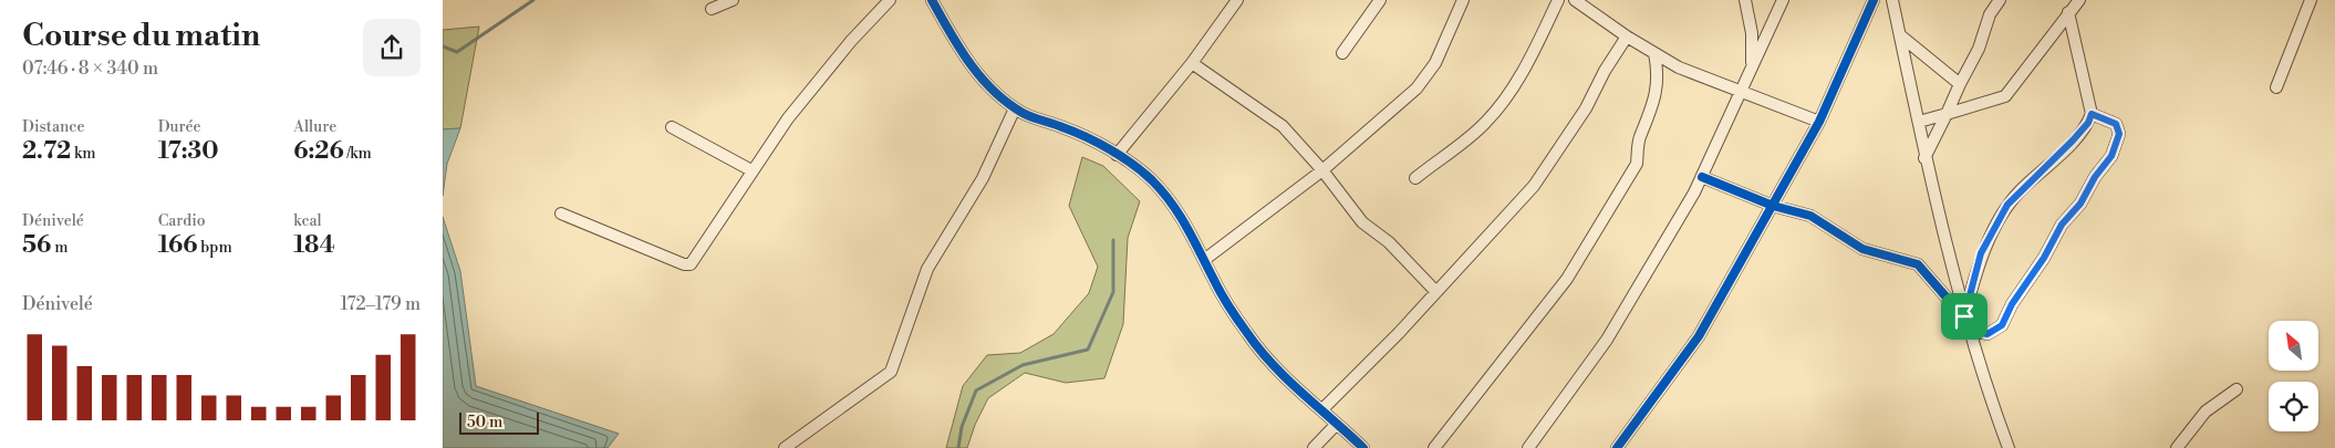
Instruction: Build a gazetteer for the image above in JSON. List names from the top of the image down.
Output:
{
  "scale_bar": "50 m",
  "north": "top left",
  "page": {
    "heading": ["Course du matin", "07:46 · 8 × 340 m"],
    "stats": [
      ["Distance", "2.72 km"],
      ["Durée", "17:30"],
      ["Allure", "6:26 /km"],
      ["Dénivelé", "56 m"],
      ["Cardio", "166 bpm"],
      ["kcal", "184"]
    ],
    "chart": ["Dénivelé", "172–179 m"],
    "scale": "50 m"
  }
}
